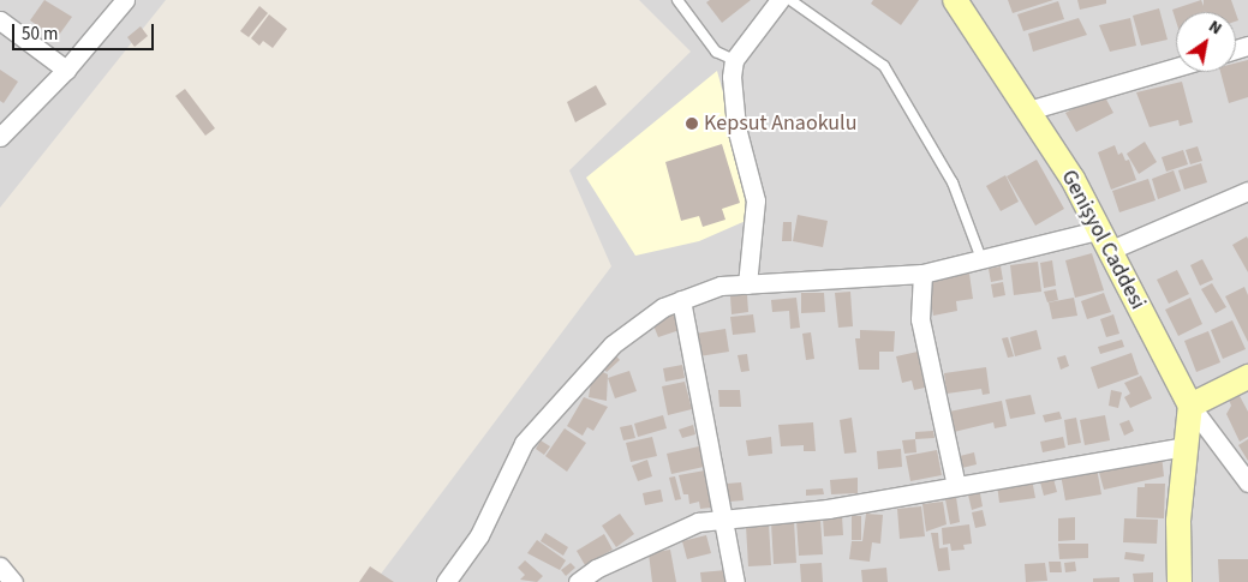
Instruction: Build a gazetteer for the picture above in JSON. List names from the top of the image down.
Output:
{
  "streets": {
    "street": ["Genişyol Caddesi"]
  },
  "places": ["Kepsut Anaokulu"],
  "scale_bar": "50 m",
  "north": "top right"
}
